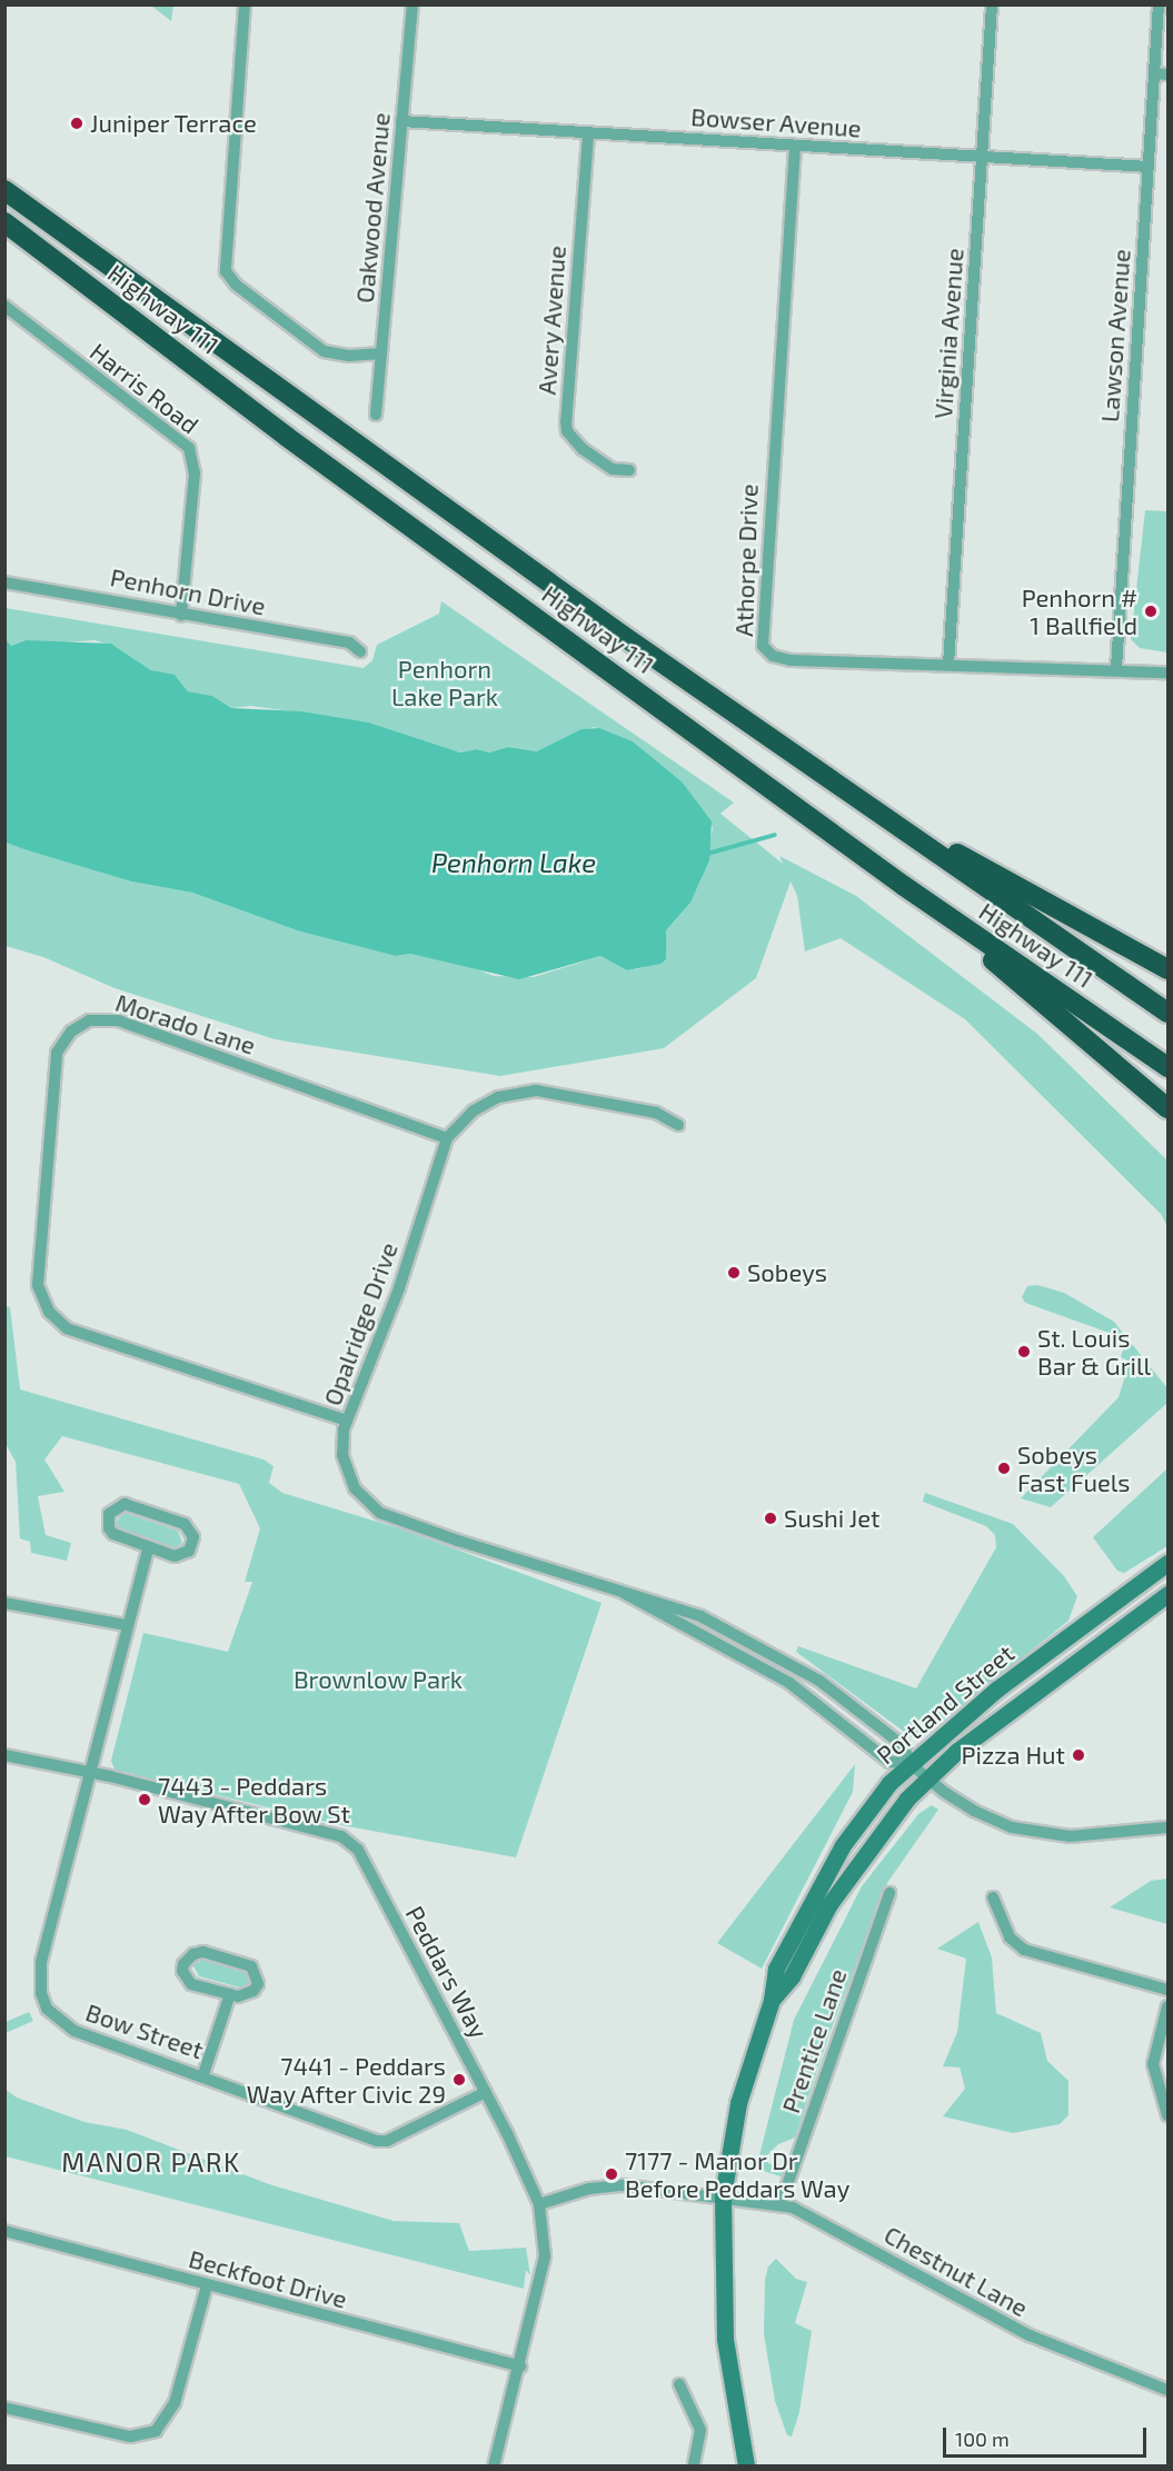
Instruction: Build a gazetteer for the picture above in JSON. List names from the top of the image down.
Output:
{
  "streets": {
    "highway": ["Highway 111"],
    "main road": ["Portland Street"],
    "street": [
      "Bowser Avenue",
      "Oakwood Avenue",
      "Avery Avenue",
      "Virginia Avenue",
      "Lawson Avenue",
      "Harris Road",
      "Athorpe Drive",
      "Penhorn Drive",
      "Morado Lane",
      "Opalridge Drive",
      "Peddars Way",
      "Bow Street",
      "Prentice Lane",
      "Chestnut Lane",
      "Beckfoot Drive"
    ]
  },
  "crossings": [
    ["Bowser Avenue", "Oakwood Avenue"],
    ["Bowser Avenue", "Avery Avenue"],
    ["Bowser Avenue", "Virginia Avenue"],
    ["Bowser Avenue", "Lawson Avenue"],
    ["Bowser Avenue", "Athorpe Drive"],
    ["Virginia Avenue", "Athorpe Drive"],
    ["Lawson Avenue", "Athorpe Drive"],
    ["Harris Road", "Penhorn Drive"],
    ["Morado Lane", "Opalridge Drive"],
    ["Opalridge Drive", "Portland Street"],
    ["Portland Street", "Chestnut Lane"],
    ["Peddars Way", "Bow Street"],
    ["Peddars Way", "Chestnut Lane"],
    ["Peddars Way", "Beckfoot Drive"],
    ["Prentice Lane", "Chestnut Lane"]
  ],
  "districts": ["MANOR PARK"],
  "water": ["Penhorn Lake"],
  "parks": ["Penhorn Lake Park", "Brownlow Park"],
  "places": [
    "Juniper Terrace",
    "Penhorn # 1 Ballfield",
    "Sobeys",
    "St. Louis Bar & Grill",
    "Sobeys Fast Fuels",
    "Sushi Jet",
    "Pizza Hut",
    "7443 - Peddars Way After Bow St",
    "7441 - Peddars Way After Civic 29",
    "7177 - Manor Dr Before Peddars Way"
  ],
  "scale_bar": "100 m"
}
